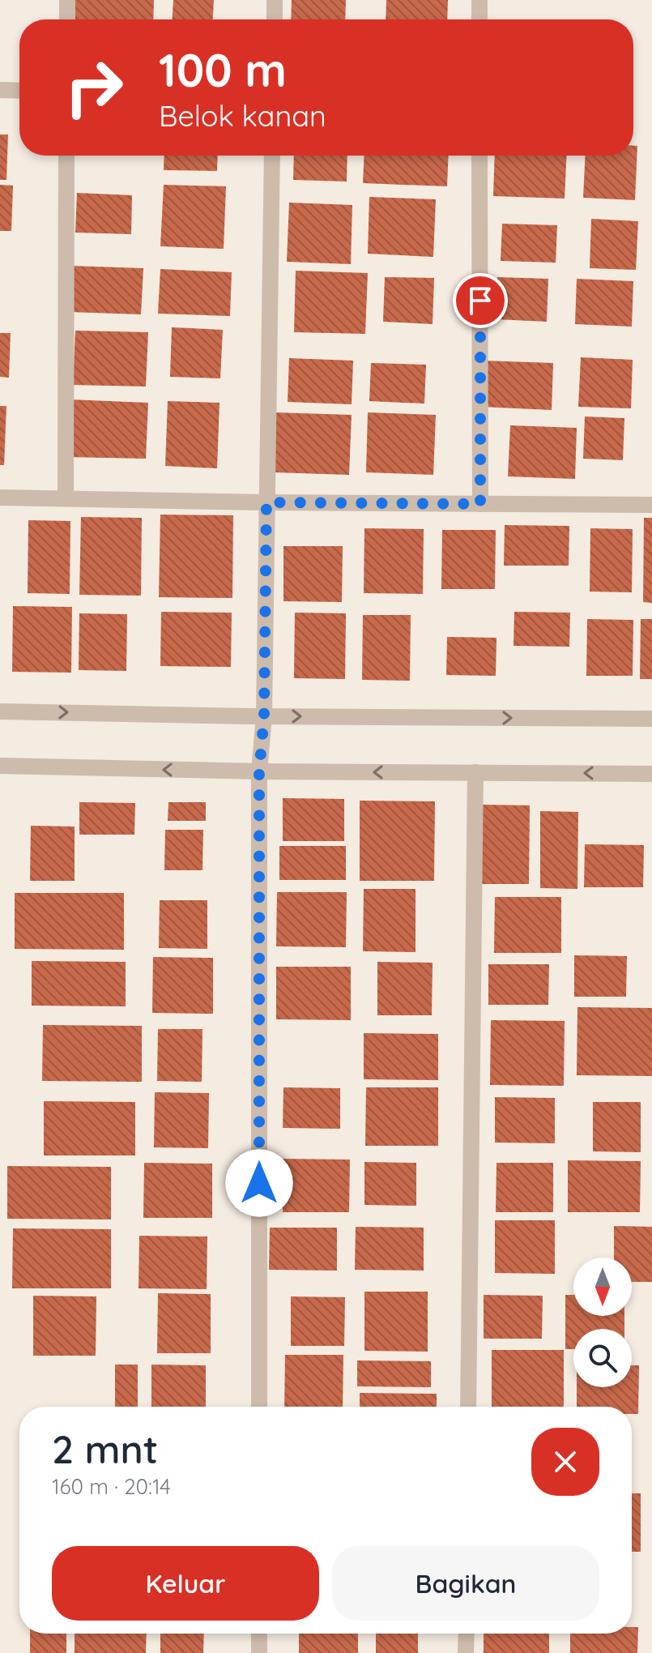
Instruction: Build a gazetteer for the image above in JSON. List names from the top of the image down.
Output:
{
  "north": "bottom",
  "page": {
    "turn": ["100 m", "Belok kanan"],
    "heading": ["2 mnt", "160 m · 20:14"],
    "buttons": ["Keluar", "Bagikan"]
  }
}
